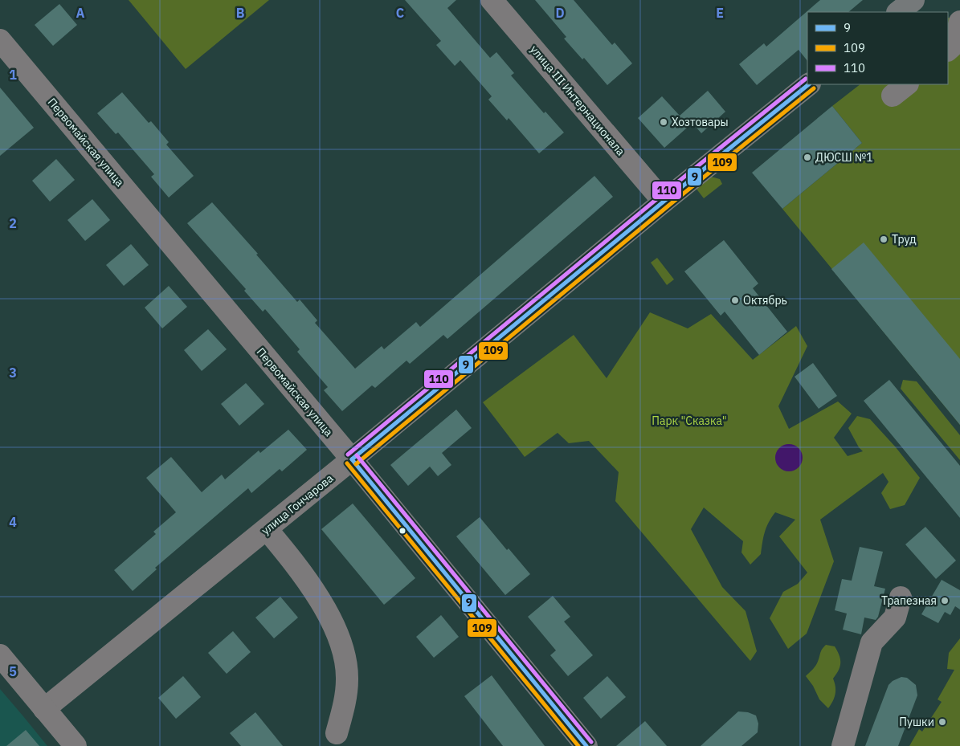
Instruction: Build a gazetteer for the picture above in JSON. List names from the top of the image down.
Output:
{
  "streets": {
    "main road": ["Первомайская улица", "улица Гончарова"],
    "street": ["улица III Интернационала"]
  },
  "crossings": [
    ["улица III Интернационала", "улица Гончарова"],
    ["Первомайская улица", "улица Гончарова"]
  ],
  "parks": ["Парк \"Сказка\""],
  "places": [
    "Хозтовары",
    "ДЮСШ №1",
    "Труд",
    "Октябрь",
    "Трапезная",
    "Пушки"
  ],
  "lines": ["transit line 110", "transit line 9", "transit line 109"],
  "legend": ["9", "109", "110"],
  "grid": {
    "columns": [
      "A",
      "B",
      "C",
      "D",
      "E"
    ],
    "rows": [
      "1",
      "2",
      "3",
      "4",
      "5"
    ]
  }
}
